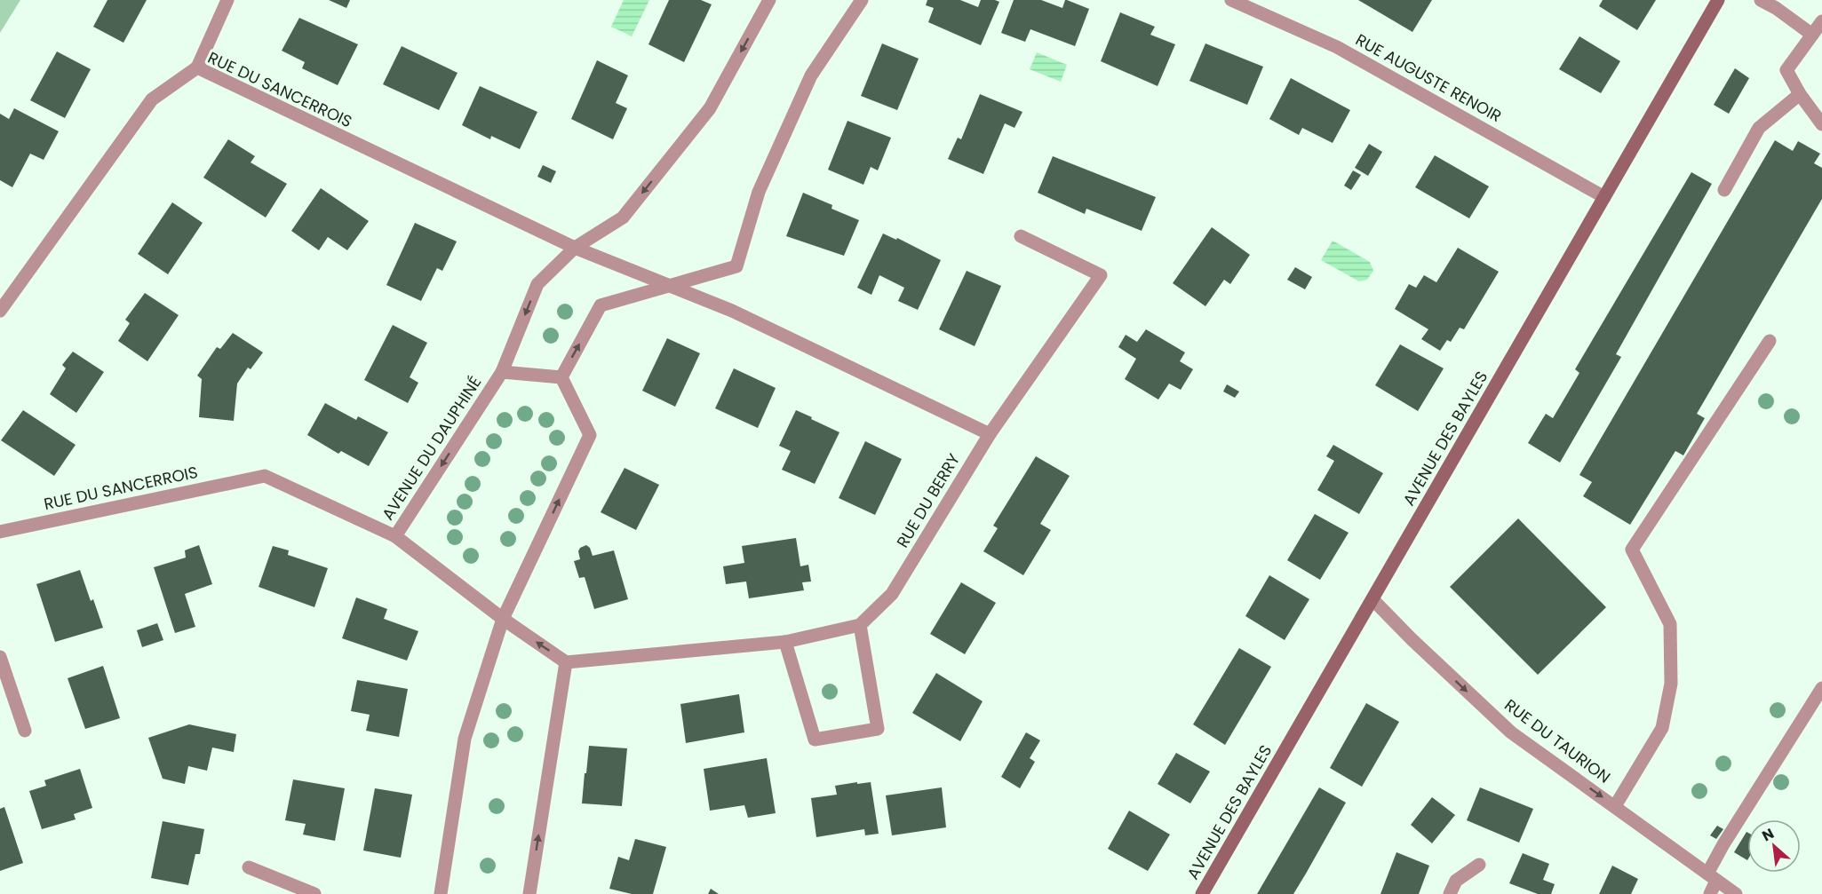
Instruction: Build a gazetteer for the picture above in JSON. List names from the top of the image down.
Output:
{
  "streets": {
    "main road": ["AVENUE DES BAYLES"],
    "street": [
      "RUE AUGUSTE RENOIR",
      "RUE DU SANCERROIS",
      "AVENUE DU DAUPHINÉ",
      "RUE DU BERRY",
      "RUE DU TAURION"
    ]
  },
  "crossings": [
    ["RUE AUGUSTE RENOIR", "AVENUE DES BAYLES"],
    ["RUE DU SANCERROIS", "AVENUE DU DAUPHINÉ"],
    ["AVENUE DES BAYLES", "RUE DU TAURION"]
  ],
  "one_way": ["RUE DU TAURION"],
  "north": "top left"
}
